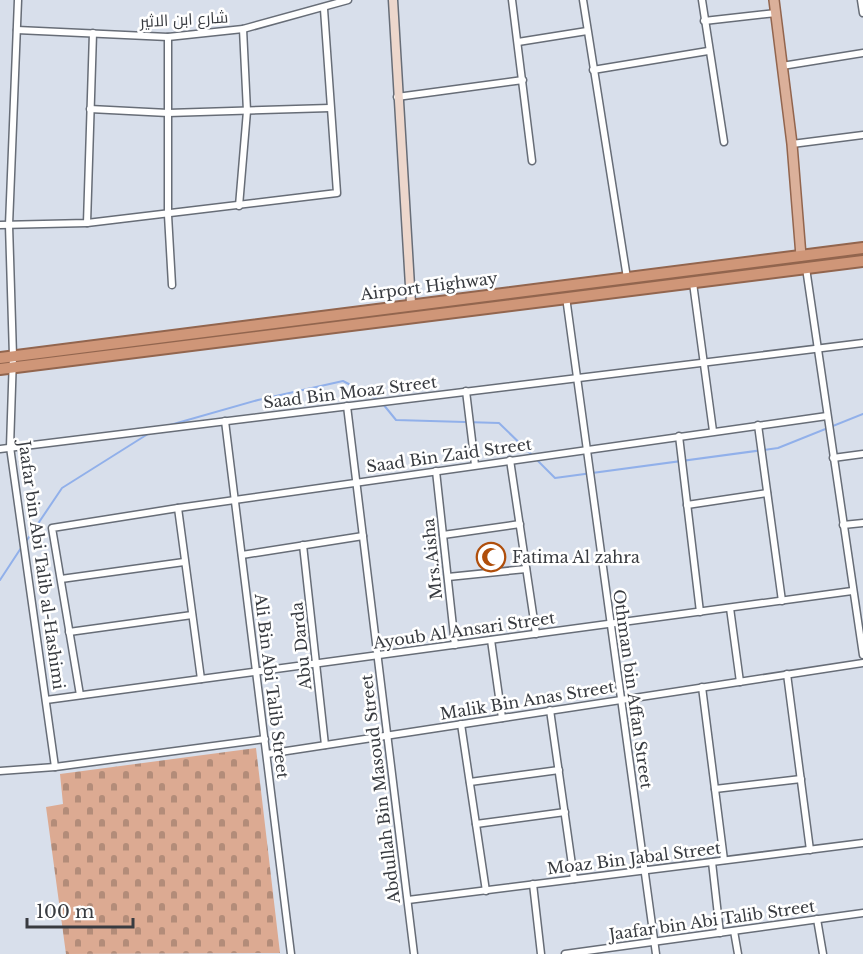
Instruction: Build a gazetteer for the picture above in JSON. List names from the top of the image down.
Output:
{
  "streets": {
    "highway": ["Airport Highway"],
    "street": [
      "شارع ابن الاثير",
      "Saad Bin Moaz Street",
      "Saad Bin Zaid Street",
      "Mrs.Aisha",
      "Jaafar bin Abi Talib al-Hashimi",
      "Ayoub Al Ansari Street",
      "Abu Darda",
      "Ali Bin Abi Talib Street",
      "Othman bin Affan Street",
      "Malik Bin Anas Street",
      "Abdullah Bin Masoud Street",
      "Moaz Bin Jabal Street",
      "Jaafar bin Abi Talib Street"
    ]
  },
  "crossings": [
    ["شارع ابن الاثير", "Jaafar bin Abi Talib al-Hashimi"],
    ["Airport Highway", "Jaafar bin Abi Talib al-Hashimi"],
    ["Airport Highway", "Othman bin Affan Street"],
    ["Saad Bin Moaz Street", "Jaafar bin Abi Talib al-Hashimi"],
    ["Saad Bin Moaz Street", "Ali Bin Abi Talib Street"],
    ["Saad Bin Moaz Street", "Othman bin Affan Street"],
    ["Saad Bin Moaz Street", "Abdullah Bin Masoud Street"],
    ["Saad Bin Zaid Street", "Mrs.Aisha"],
    ["Saad Bin Zaid Street", "Ali Bin Abi Talib Street"],
    ["Saad Bin Zaid Street", "Othman bin Affan Street"],
    ["Saad Bin Zaid Street", "Abdullah Bin Masoud Street"],
    ["Mrs.Aisha", "Ayoub Al Ansari Street"],
    ["Jaafar bin Abi Talib al-Hashimi", "Ayoub Al Ansari Street"],
    ["Ayoub Al Ansari Street", "Abu Darda"],
    ["Ayoub Al Ansari Street", "Ali Bin Abi Talib Street"],
    ["Ayoub Al Ansari Street", "Othman bin Affan Street"],
    ["Ayoub Al Ansari Street", "Abdullah Bin Masoud Street"],
    ["Abu Darda", "Malik Bin Anas Street"],
    ["Ali Bin Abi Talib Street", "Malik Bin Anas Street"],
    ["Othman bin Affan Street", "Malik Bin Anas Street"],
    ["Othman bin Affan Street", "Moaz Bin Jabal Street"],
    ["Othman bin Affan Street", "Jaafar bin Abi Talib Street"],
    ["Malik Bin Anas Street", "Abdullah Bin Masoud Street"],
    ["Abdullah Bin Masoud Street", "Moaz Bin Jabal Street"]
  ],
  "places": {
    "mosque": ["Fatima Al zahra"]
  },
  "scale_bar": "100 m"
}
